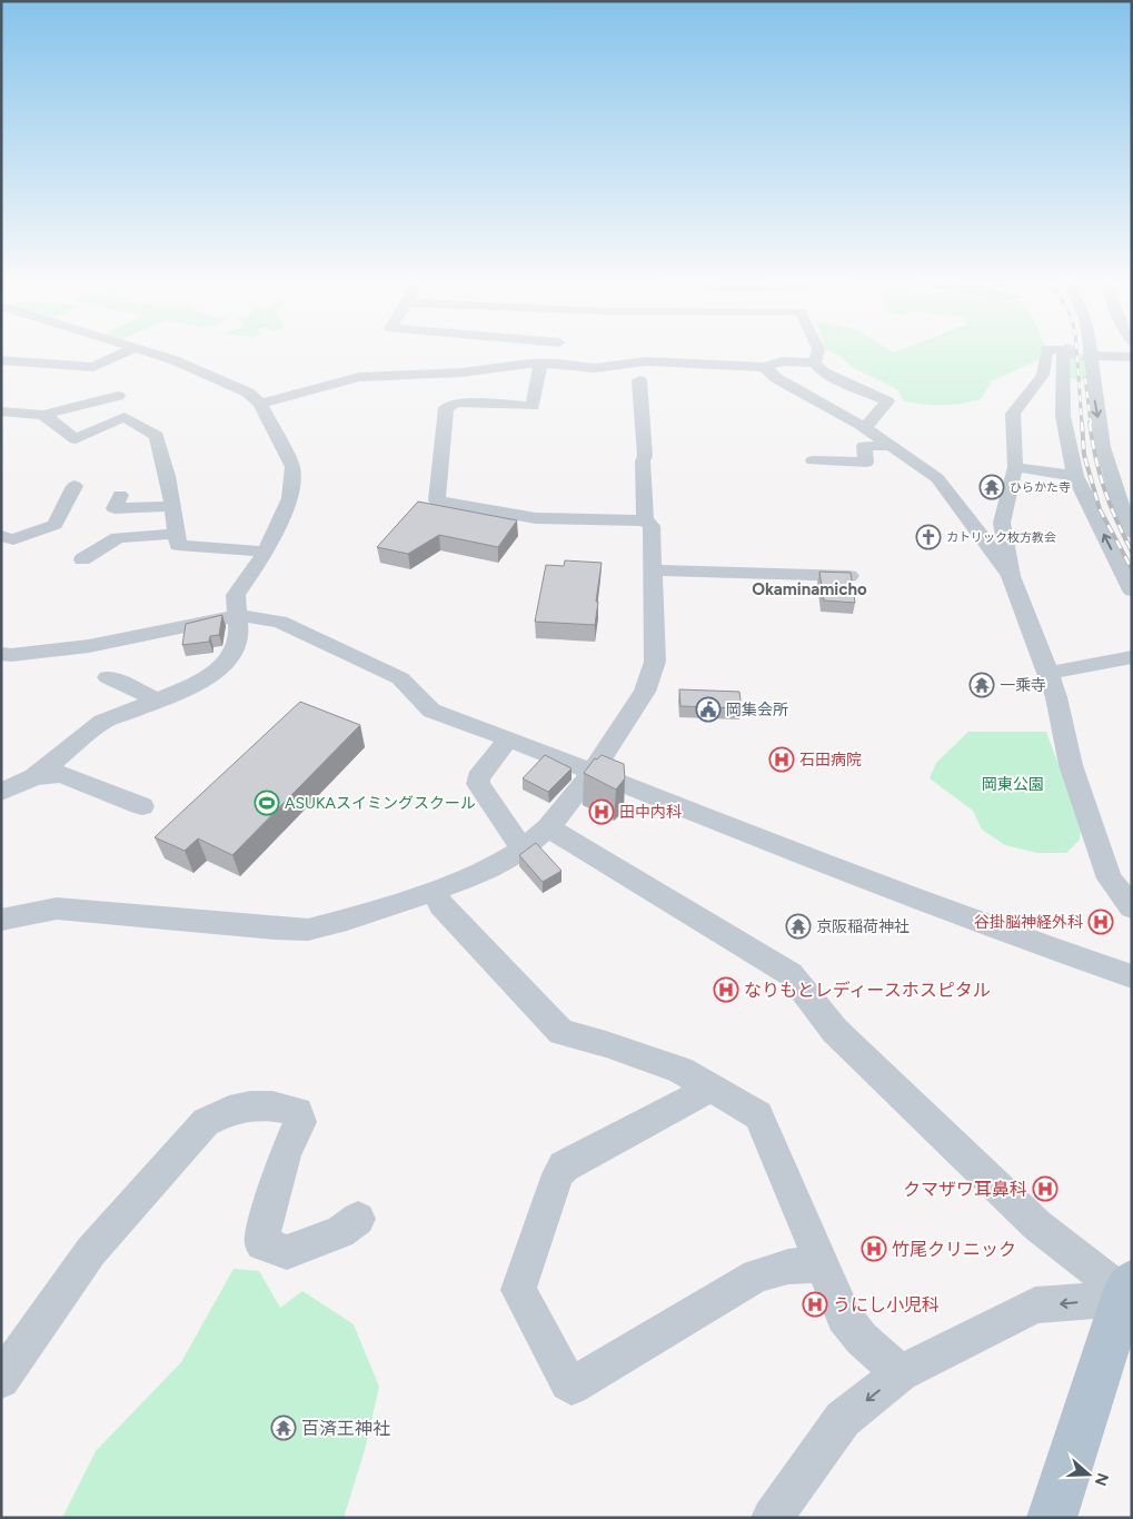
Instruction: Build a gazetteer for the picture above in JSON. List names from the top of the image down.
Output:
{
  "districts": ["Okaminamicho"],
  "parks": ["岡東公園"],
  "places": {
    "temple": [
      "ひらかた寺",
      "一乘寺",
      "京阪稲荷神社",
      "百済王神社"
    ],
    "church": ["カトリック枚方教会"],
    "public building": ["岡集会所"],
    "hospital": [
      "石田病院",
      "田中内科",
      "谷掛脳神経外科",
      "なりもとレディースホスピタル",
      "クマザワ耳鼻科",
      "竹尾クリニック",
      "うにし小児科"
    ],
    "sports": ["ASUKAスイミングスクール"]
  },
  "north": "right"
}
